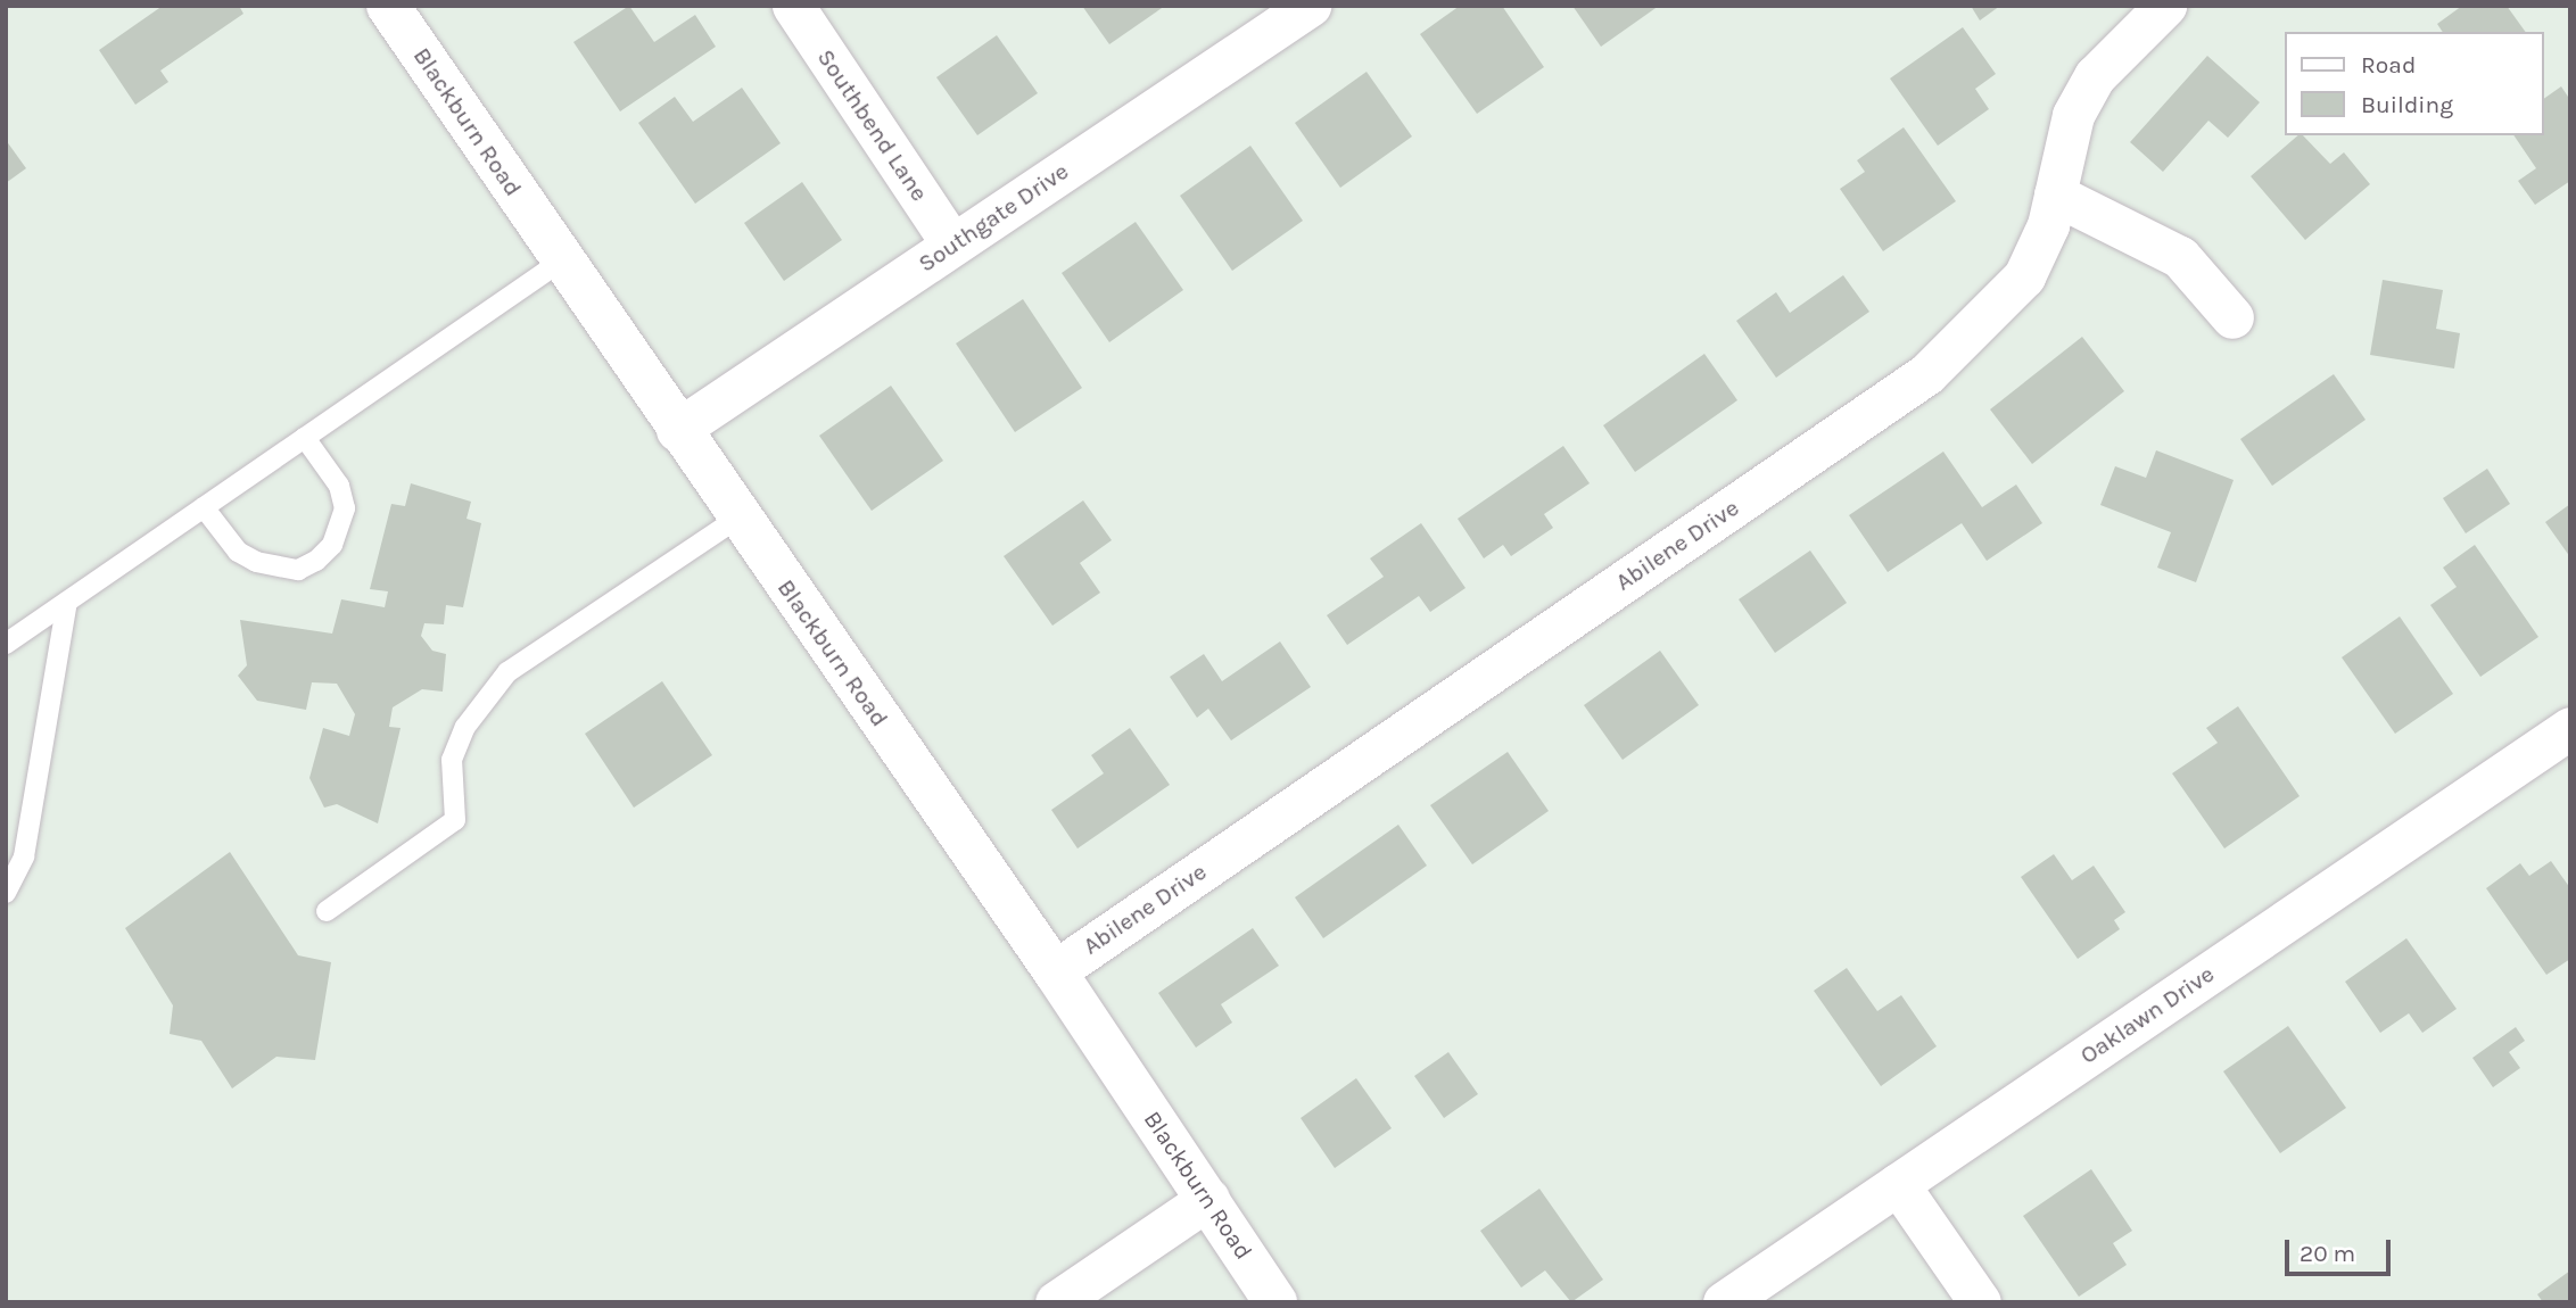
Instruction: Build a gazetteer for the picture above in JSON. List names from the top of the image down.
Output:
{
  "streets": {
    "main road": ["Blackburn Road"],
    "street": [
      "Southbend Lane",
      "Southgate Drive",
      "Abilene Drive",
      "Oaklawn Drive"
    ]
  },
  "crossings": [
    ["Blackburn Road", "Southgate Drive"],
    ["Blackburn Road", "Abilene Drive"],
    ["Southbend Lane", "Southgate Drive"]
  ],
  "legend": ["Road", "Building"],
  "scale_bar": "20 m"
}
